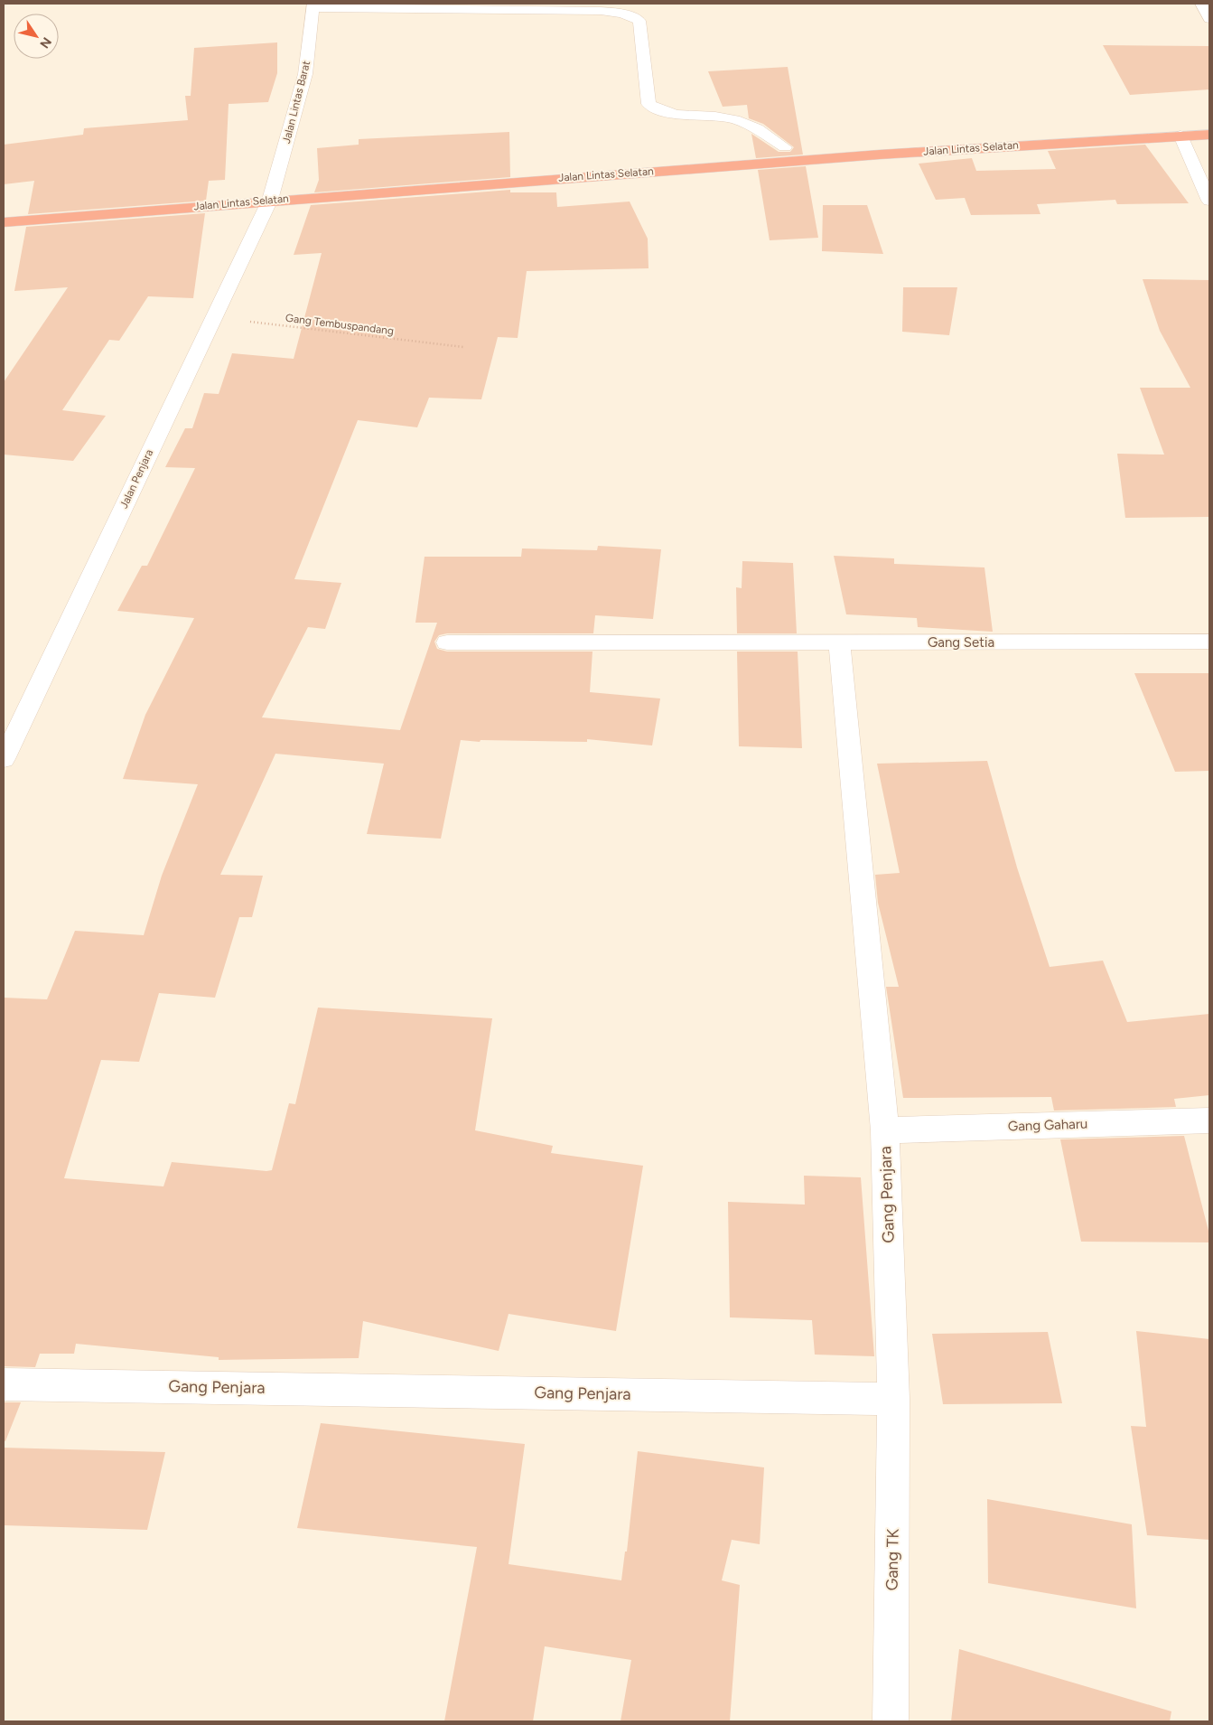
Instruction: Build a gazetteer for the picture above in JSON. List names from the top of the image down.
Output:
{
  "streets": {
    "highway": ["Jalan Lintas Selatan"],
    "street": [
      "Jalan Lintas Barat",
      "Jalan Penjara",
      "Gang Setia",
      "Gang Gaharu",
      "Gang Penjara",
      "Gang TK"
    ],
    "path": ["Gang Tembuspandang"]
  },
  "crossings": [
    ["Jalan Lintas Barat", "Jalan Lintas Selatan"],
    ["Jalan Lintas Barat", "Jalan Penjara"],
    ["Jalan Lintas Selatan", "Jalan Penjara"],
    ["Gang Tembuspandang", "Jalan Penjara"],
    ["Gang Setia", "Gang Penjara"],
    ["Gang Gaharu", "Gang Penjara"],
    ["Gang Penjara", "Gang TK"]
  ],
  "north": "bottom right"
}
